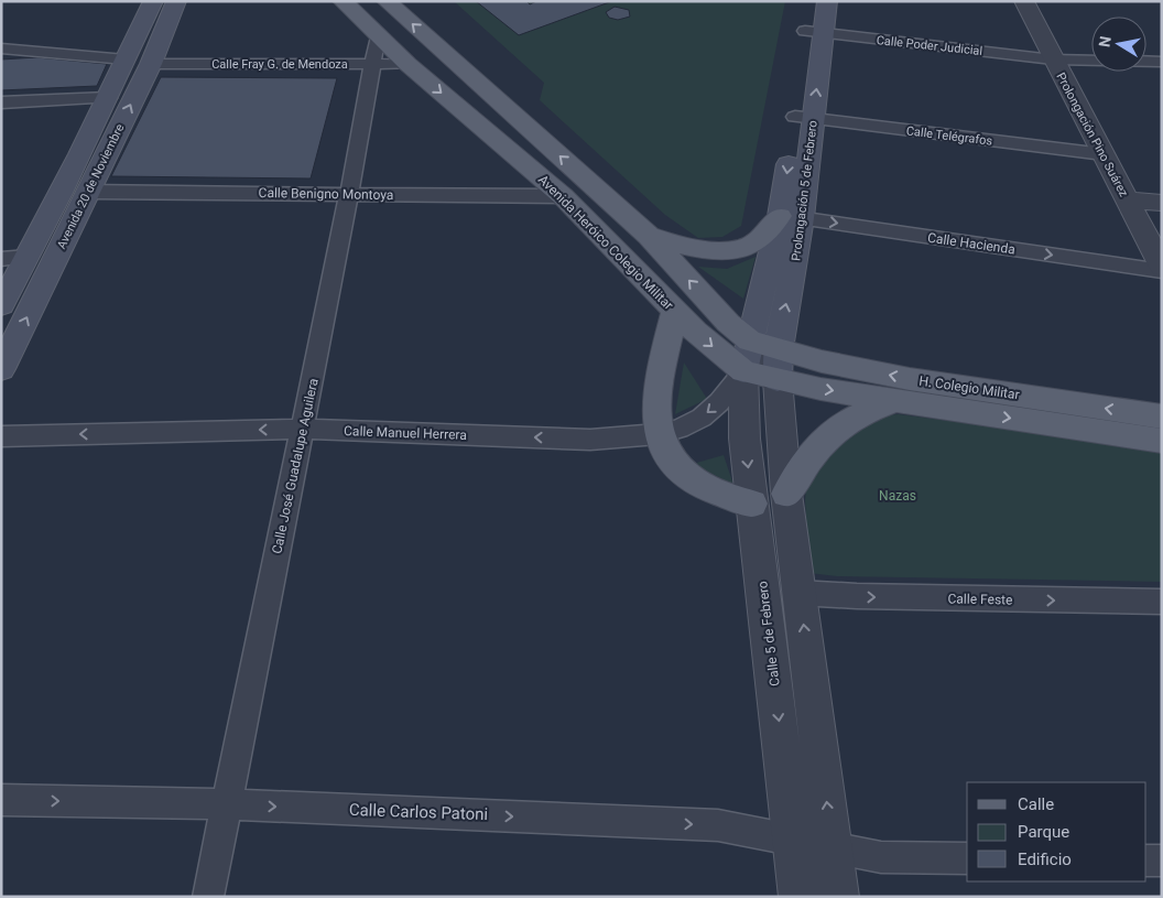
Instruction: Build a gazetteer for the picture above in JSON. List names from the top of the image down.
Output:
{
  "streets": {
    "main road": [
      "Avenida 20 de Noviembre",
      "Prolongación 5 de Febrero",
      "Avenida Heróico Colegio Militar",
      "H. Colegio Militar"
    ],
    "street": [
      "Calle Poder Judicial",
      "Calle Fray G. de Mendoza",
      "Prolongación Pino Suárez",
      "Calle Telégrafos",
      "Calle Benigno Montoya",
      "Calle Hacienda",
      "Calle Manuel Herrera",
      "Calle José Guadalupe Aguilera",
      "Calle Feste",
      "Calle 5 de Febrero",
      "Calle Carlos Patoni"
    ]
  },
  "crossings": [
    ["Calle Poder Judicial", "Prolongación Pino Suárez"],
    ["Calle Poder Judicial", "Prolongación 5 de Febrero"],
    ["Calle Fray G. de Mendoza", "Avenida 20 de Noviembre"],
    ["Calle Fray G. de Mendoza", "Avenida Heróico Colegio Militar"],
    ["Calle Fray G. de Mendoza", "Calle José Guadalupe Aguilera"],
    ["Prolongación Pino Suárez", "Calle Telégrafos"],
    ["Calle Telégrafos", "Prolongación 5 de Febrero"],
    ["Avenida 20 de Noviembre", "Calle Benigno Montoya"],
    ["Prolongación 5 de Febrero", "Avenida Heróico Colegio Militar"],
    ["Prolongación 5 de Febrero", "Calle Hacienda"],
    ["Prolongación 5 de Febrero", "H. Colegio Militar"],
    ["Prolongación 5 de Febrero", "Calle Manuel Herrera"],
    ["Prolongación 5 de Febrero", "Calle 5 de Febrero"],
    ["Calle Benigno Montoya", "Avenida Heróico Colegio Militar"],
    ["Calle Benigno Montoya", "Calle José Guadalupe Aguilera"],
    ["Avenida Heróico Colegio Militar", "H. Colegio Militar"],
    ["Avenida Heróico Colegio Militar", "Calle Manuel Herrera"],
    ["Avenida Heróico Colegio Militar", "Calle José Guadalupe Aguilera"],
    ["Avenida Heróico Colegio Militar", "Calle 5 de Febrero"],
    ["Calle Manuel Herrera", "Calle José Guadalupe Aguilera"],
    ["Calle Manuel Herrera", "Calle 5 de Febrero"],
    ["Calle José Guadalupe Aguilera", "Calle Carlos Patoni"],
    ["Calle 5 de Febrero", "Calle Carlos Patoni"]
  ],
  "one_way": [
    "Calle Hacienda",
    "Calle Manuel Herrera",
    "Calle Feste",
    "Calle Carlos Patoni"
  ],
  "parks": ["Nazas"],
  "legend": ["Calle", "Parque", "Edificio"],
  "north": "left"
}
